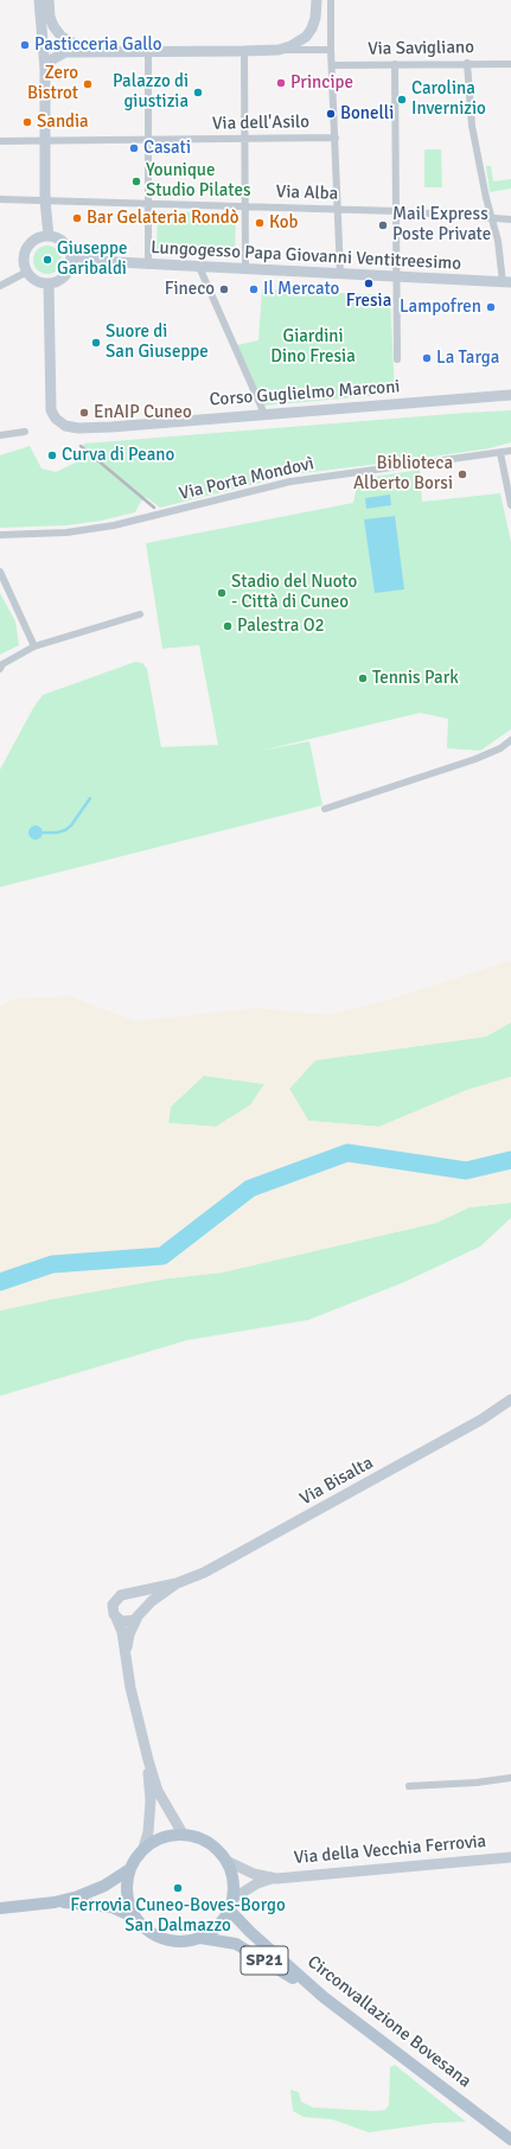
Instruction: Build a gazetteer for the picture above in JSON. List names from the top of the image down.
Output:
{
  "streets": {
    "main road": ["SP21", "Circonvallazione Bovesana"],
    "street": [
      "Via Savigliano",
      "Via dell'Asilo",
      "Via Alba",
      "Lungogesso Papa Giovanni Ventitreesimo",
      "Corso Guglielmo Marconi",
      "Via Porta Mondovì",
      "Via Bisalta",
      "Via della Vecchia Ferrovia"
    ]
  },
  "crossings": [
    ["Lungogesso Papa Giovanni Ventitreesimo", "Corso Guglielmo Marconi"],
    ["Via della Vecchia Ferrovia", "SP21"],
    ["Via della Vecchia Ferrovia", "Circonvallazione Bovesana"],
    ["SP21", "Circonvallazione Bovesana"]
  ],
  "parks": ["Giardini Dino Fresia"],
  "places": [
    "Pasticceria Gallo",
    "Principe",
    "Zero Bistrot",
    "Palazzo di giustizia",
    "Carolina Invernizio",
    "Bonelli",
    "Sandia",
    "Casati",
    "Younique Studio Pilates",
    "Bar Gelateria Rondò",
    "Kob",
    "Mail Express Poste Private",
    "Giuseppe Garibaldi",
    "Fresia",
    "Fineco",
    "Il Mercato",
    "Lampofren",
    "Suore di San Giuseppe",
    "La Targa",
    "EnAIP Cuneo",
    "Curva di Peano",
    "Biblioteca Alberto Borsi",
    "Stadio del Nuoto - Città di Cuneo",
    "Palestra O2",
    "Tennis Park",
    "Ferrovia Cuneo-Boves-Borgo San Dalmazzo"
  ]
}
